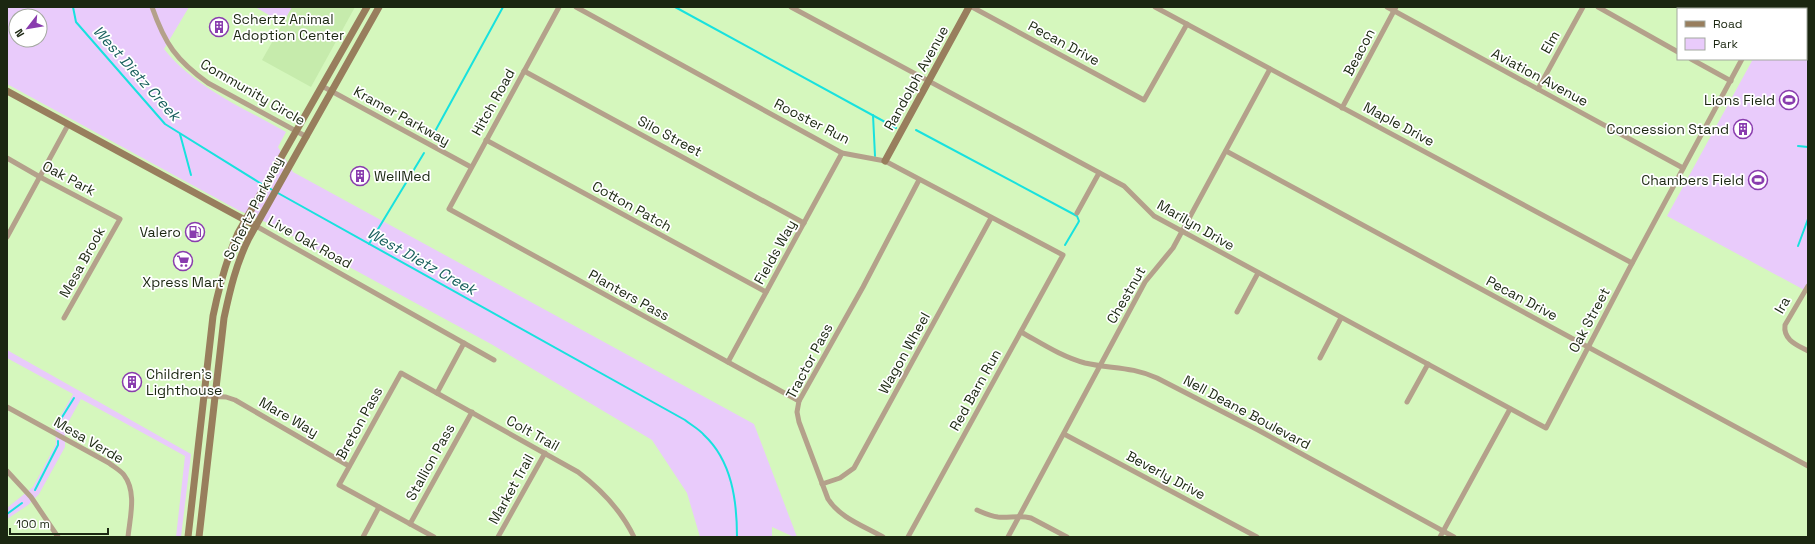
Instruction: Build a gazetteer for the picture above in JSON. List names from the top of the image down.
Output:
{
  "streets": {
    "main road": ["Randolph Avenue", "Schertz Parkway", "Live Oak Road"],
    "street": [
      "Elm",
      "Pecan Drive",
      "Beacon",
      "Aviation Avenue",
      "Community Circle",
      "Hitch Road",
      "Kramer Parkway",
      "Rooster Run",
      "Maple Drive",
      "Silo Street",
      "Oak Park",
      "Cotton Patch",
      "Marilyn Drive",
      "Fields Way",
      "Mesa Brook",
      "Planters Pass",
      "Chestnut",
      "Ira",
      "Oak Street",
      "Wagon Wheel",
      "Tractor Pass",
      "Red Barn Run",
      "Nell Deane Boulevard",
      "Mare Way",
      "Breton Pass",
      "Colt Trail",
      "Mesa Verde",
      "Stallion Pass",
      "Beverly Drive",
      "Market Trail"
    ]
  },
  "crossings": [
    ["Elm", "Aviation Avenue"],
    ["Pecan Drive", "Maple Drive"],
    ["Pecan Drive", "Chestnut"],
    ["Pecan Drive", "Oak Street"],
    ["Beacon", "Aviation Avenue"],
    ["Beacon", "Maple Drive"],
    ["Aviation Avenue", "Oak Street"],
    ["Randolph Avenue", "Rooster Run"],
    ["Randolph Avenue", "Marilyn Drive"],
    ["Community Circle", "Schertz Parkway"],
    ["Hitch Road", "Kramer Parkway"],
    ["Hitch Road", "Silo Street"],
    ["Hitch Road", "Cotton Patch"],
    ["Hitch Road", "Planters Pass"],
    ["Kramer Parkway", "Schertz Parkway"],
    ["Rooster Run", "Fields Way"],
    ["Rooster Run", "Wagon Wheel"],
    ["Rooster Run", "Tractor Pass"],
    ["Rooster Run", "Red Barn Run"],
    ["Maple Drive", "Chestnut"],
    ["Maple Drive", "Oak Street"],
    ["Silo Street", "Fields Way"],
    ["Oak Park", "Mesa Brook"],
    ["Cotton Patch", "Fields Way"],
    ["Schertz Parkway", "Live Oak Road"],
    ["Schertz Parkway", "Mare Way"],
    ["Marilyn Drive", "Chestnut"],
    ["Marilyn Drive", "Oak Street"],
    ["Fields Way", "Planters Pass"],
    ["Planters Pass", "Tractor Pass"],
    ["Chestnut", "Nell Deane Boulevard"],
    ["Chestnut", "Beverly Drive"],
    ["Wagon Wheel", "Tractor Pass"],
    ["Red Barn Run", "Nell Deane Boulevard"],
    ["Mare Way", "Breton Pass"],
    ["Breton Pass", "Colt Trail"],
    ["Colt Trail", "Stallion Pass"],
    ["Colt Trail", "Market Trail"]
  ],
  "water": ["West Dietz Creek"],
  "places": {
    "building": [
      "Schertz Animal Adoption Center",
      "Concession Stand",
      "WellMed",
      "Children's Lighthouse"
    ],
    "sports": ["Lions Field", "Chambers Field"],
    "fuel station": ["Valero"],
    "supermarket": ["Xpress Mart"]
  },
  "legend": ["Road", "Park"],
  "scale_bar": "100 m",
  "north": "bottom left"
}
